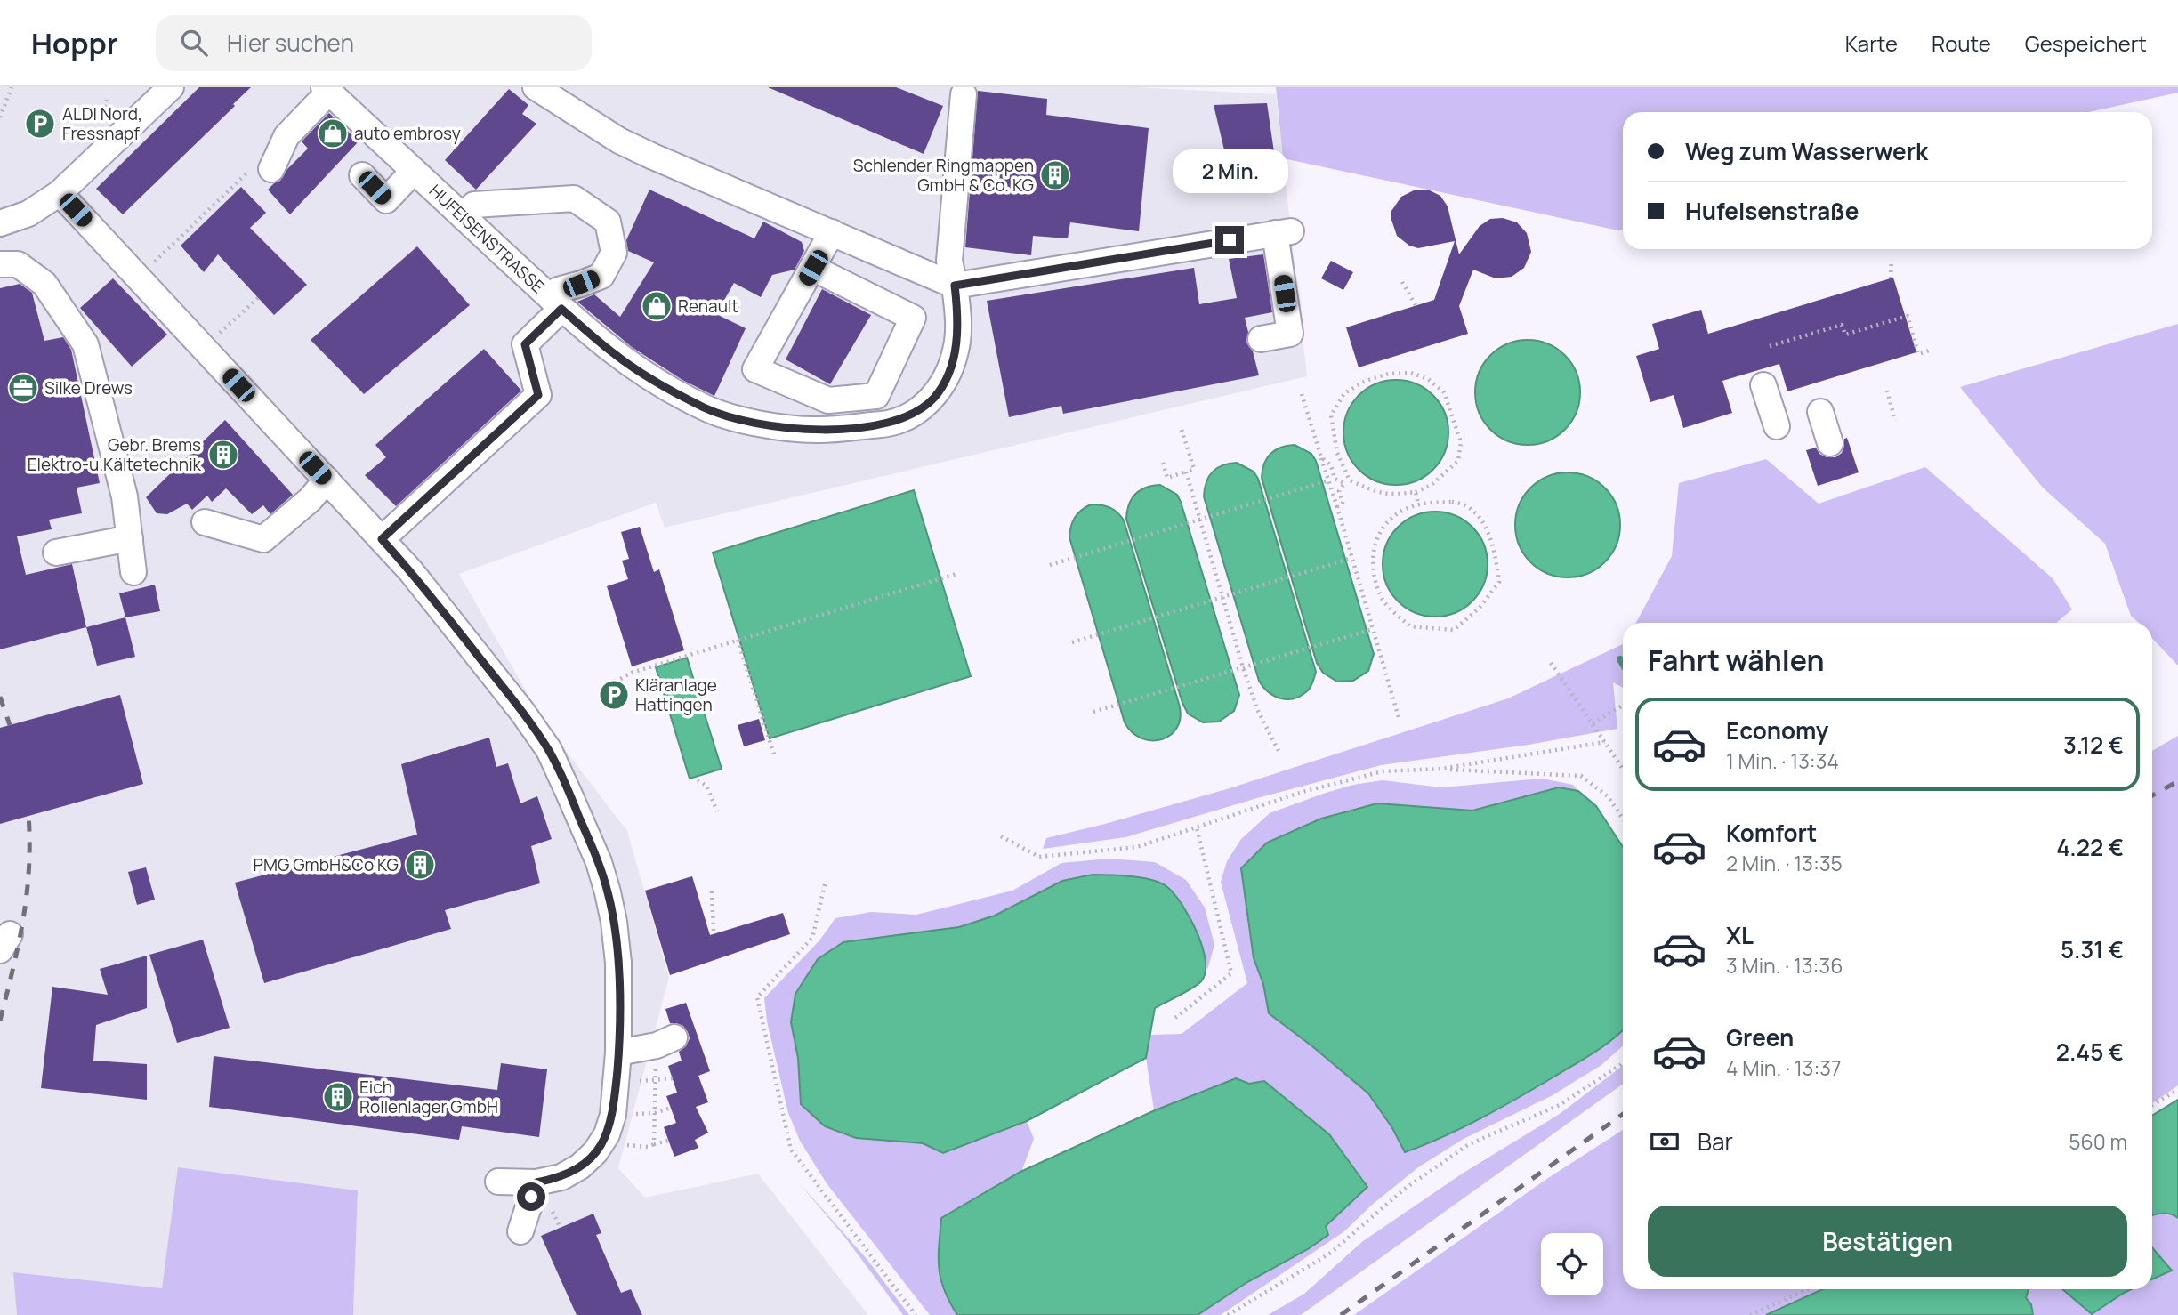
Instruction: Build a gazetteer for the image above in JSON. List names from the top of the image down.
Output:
{
  "streets": {
    "street": ["HUFEISENSTRASSE"]
  },
  "places": {
    "parking": ["ALDI Nord, Fressnapf", "Kläranlage Hattingen"],
    "shop": ["auto embrosy", "Renault"],
    "building": [
      "Schlender Ringmappen GmbH & Co. KG",
      "Gebr. Brems Elektro-u.Kältetechnik",
      "PMG GmbH&Co KG",
      "Eich Rollenlager GmbH"
    ],
    "office": ["Silke Drews"]
  },
  "page": {
    "header": "Hoppr",
    "search": "Hier suchen",
    "nav": ["Karte", "Route", "Gespeichert"],
    "banner": ["Weg zum Wasserwerk", "Hufeisenstraße"],
    "bubble": "2 Min.",
    "heading": "Fahrt wählen",
    "list": [
      {
        "name": "Economy",
        "note": "1 Min. · 13:34",
        "value": "3.12 €"
      },
      {
        "name": "Komfort",
        "note": "2 Min. · 13:35",
        "value": "4.22 €"
      },
      {
        "name": "XL",
        "note": "3 Min. · 13:36",
        "value": "5.31 €"
      },
      {
        "name": "Green",
        "note": "4 Min. · 13:37",
        "value": "2.45 €"
      }
    ],
    "pay": ["Bar", "560 m"],
    "buttons": "Bestätigen"
  }
}
